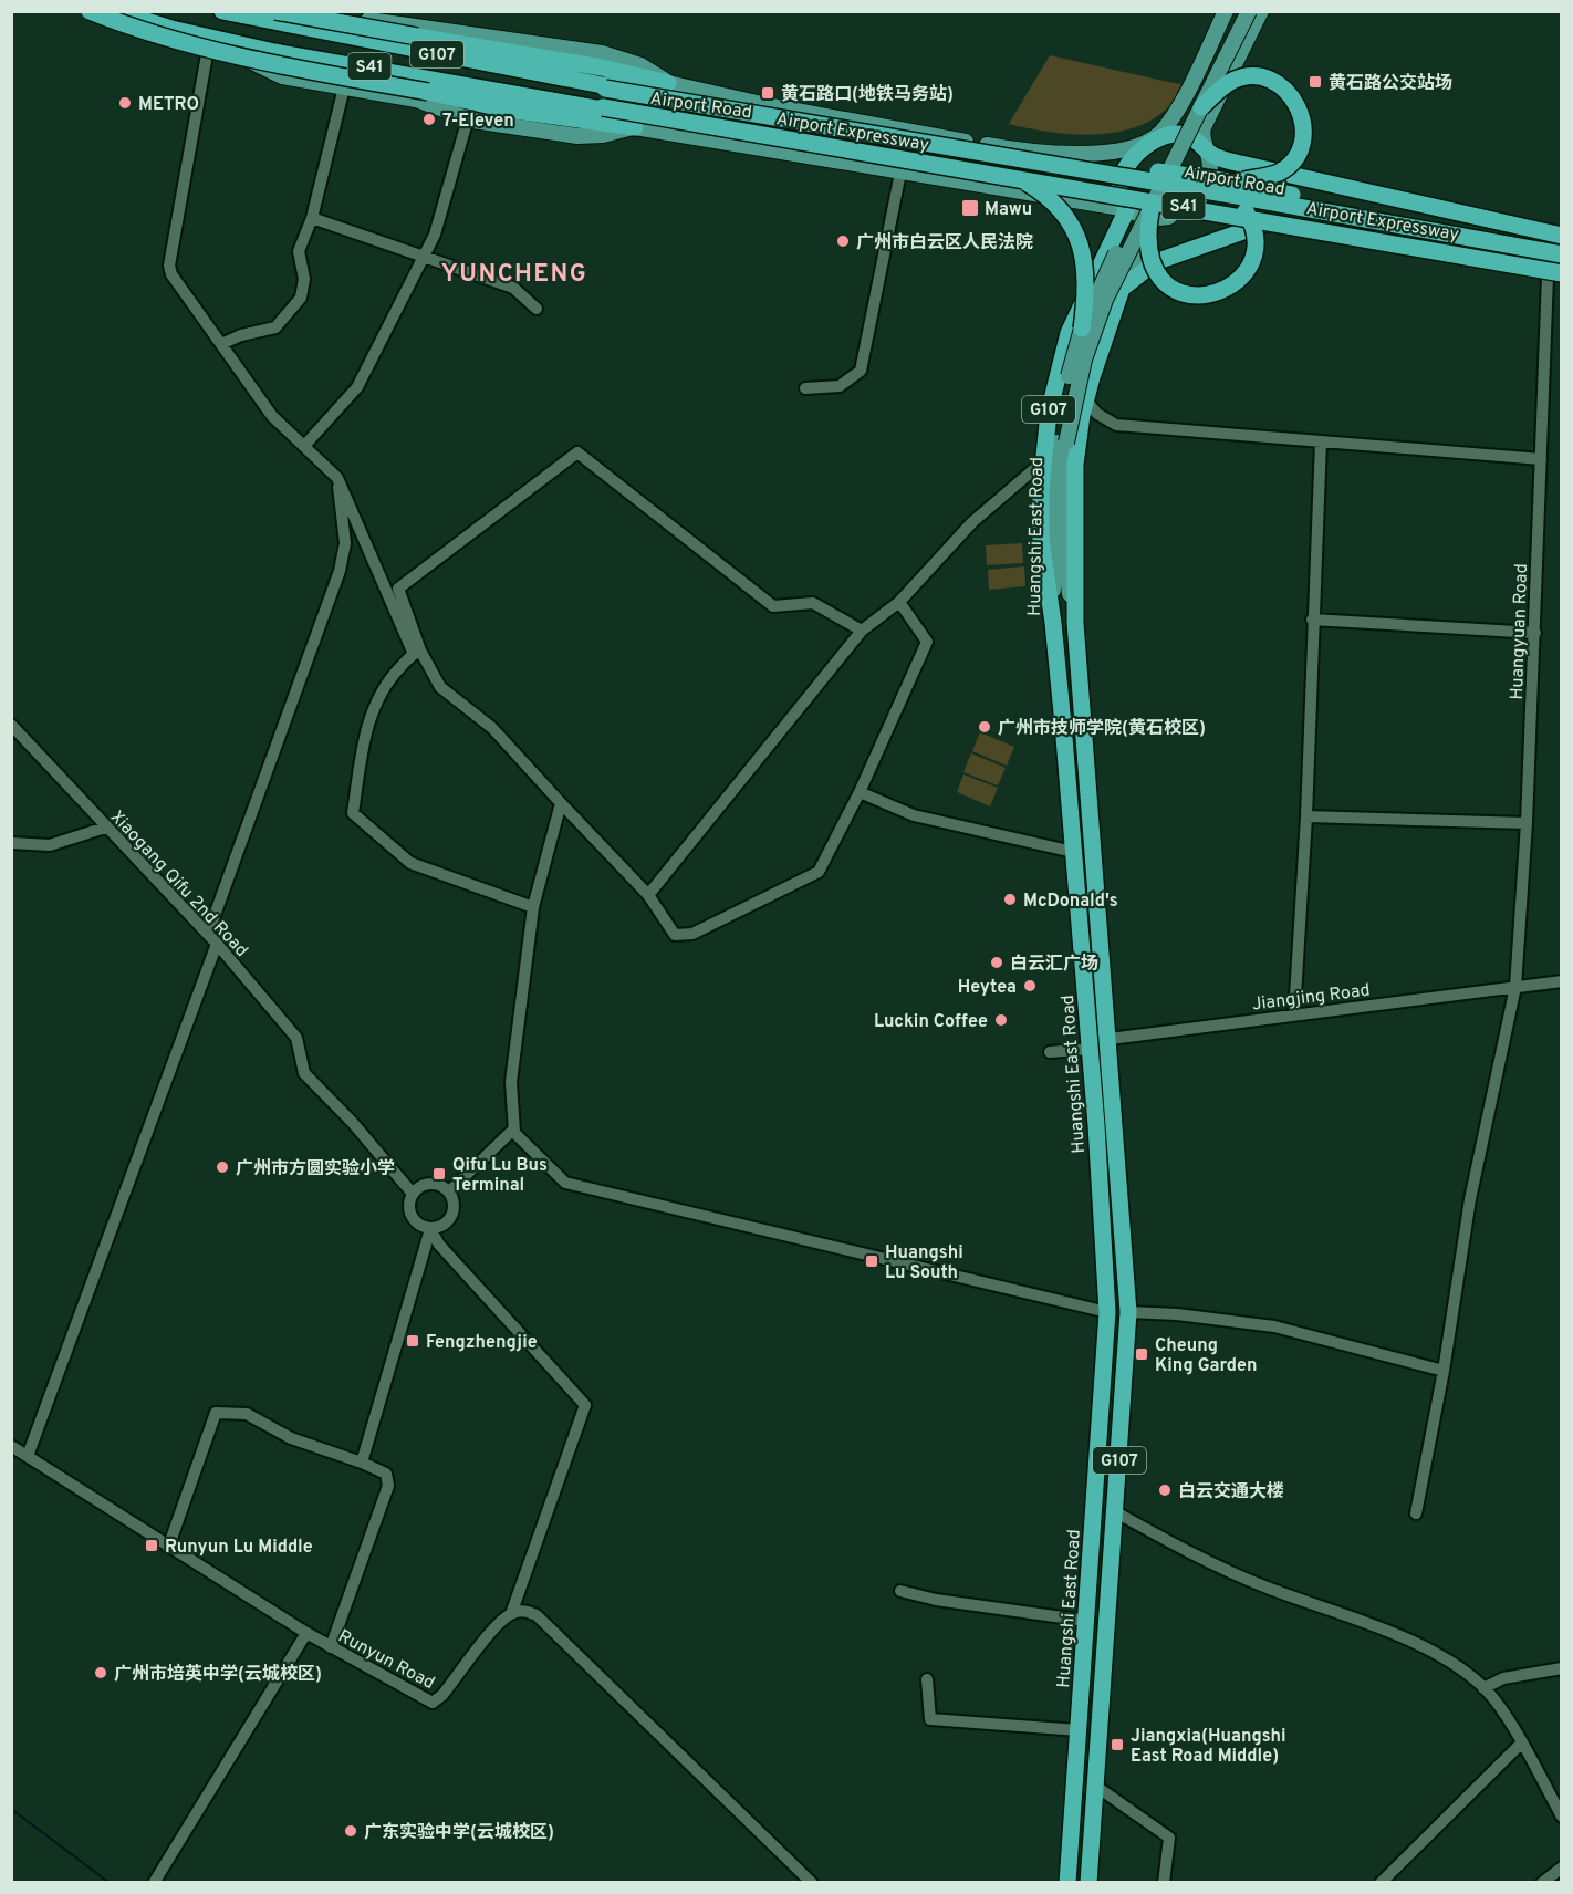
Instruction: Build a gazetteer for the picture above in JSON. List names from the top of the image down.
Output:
{
  "streets": {
    "highway": [
      "G107",
      "S41",
      "Airport Road",
      "Airport Expressway",
      "Huangshi East Road"
    ],
    "street": [
      "Huangyuan Road",
      "Xiaogang Qifu 2nd Road",
      "Jiangjing Road",
      "Runyun Road"
    ]
  },
  "crossings": [
    ["G107", "Airport Road"],
    ["G107", "Huangshi East Road"],
    ["Airport Road", "Airport Expressway"],
    ["Airport Road", "Huangyuan Road"],
    ["Airport Expressway", "Huangyuan Road"],
    ["Huangshi East Road", "Jiangjing Road"],
    ["Huangyuan Road", "Jiangjing Road"]
  ],
  "districts": ["YUNCHENG"],
  "places": {
    "transit": [
      "黄石路公交站场",
      "黄石路口(地铁马务站)",
      "Mawu",
      "Qifu Lu Bus Terminal",
      "Huangshi Lu South",
      "Fengzhengjie",
      "Cheung King Garden",
      "Runyun Lu Middle",
      "Jiangxia(Huangshi East Road Middle)"
    ],
    "other": [
      "METRO",
      "7-Eleven",
      "广州市白云区人民法院",
      "广州市技师学院(黄石校区)",
      "McDonald's",
      "白云汇广场",
      "Heytea",
      "Luckin Coffee",
      "广州市方圆实验小学",
      "白云交通大楼",
      "广州市培英中学(云城校区)",
      "广东实验中学(云城校区)"
    ]
  }
}
